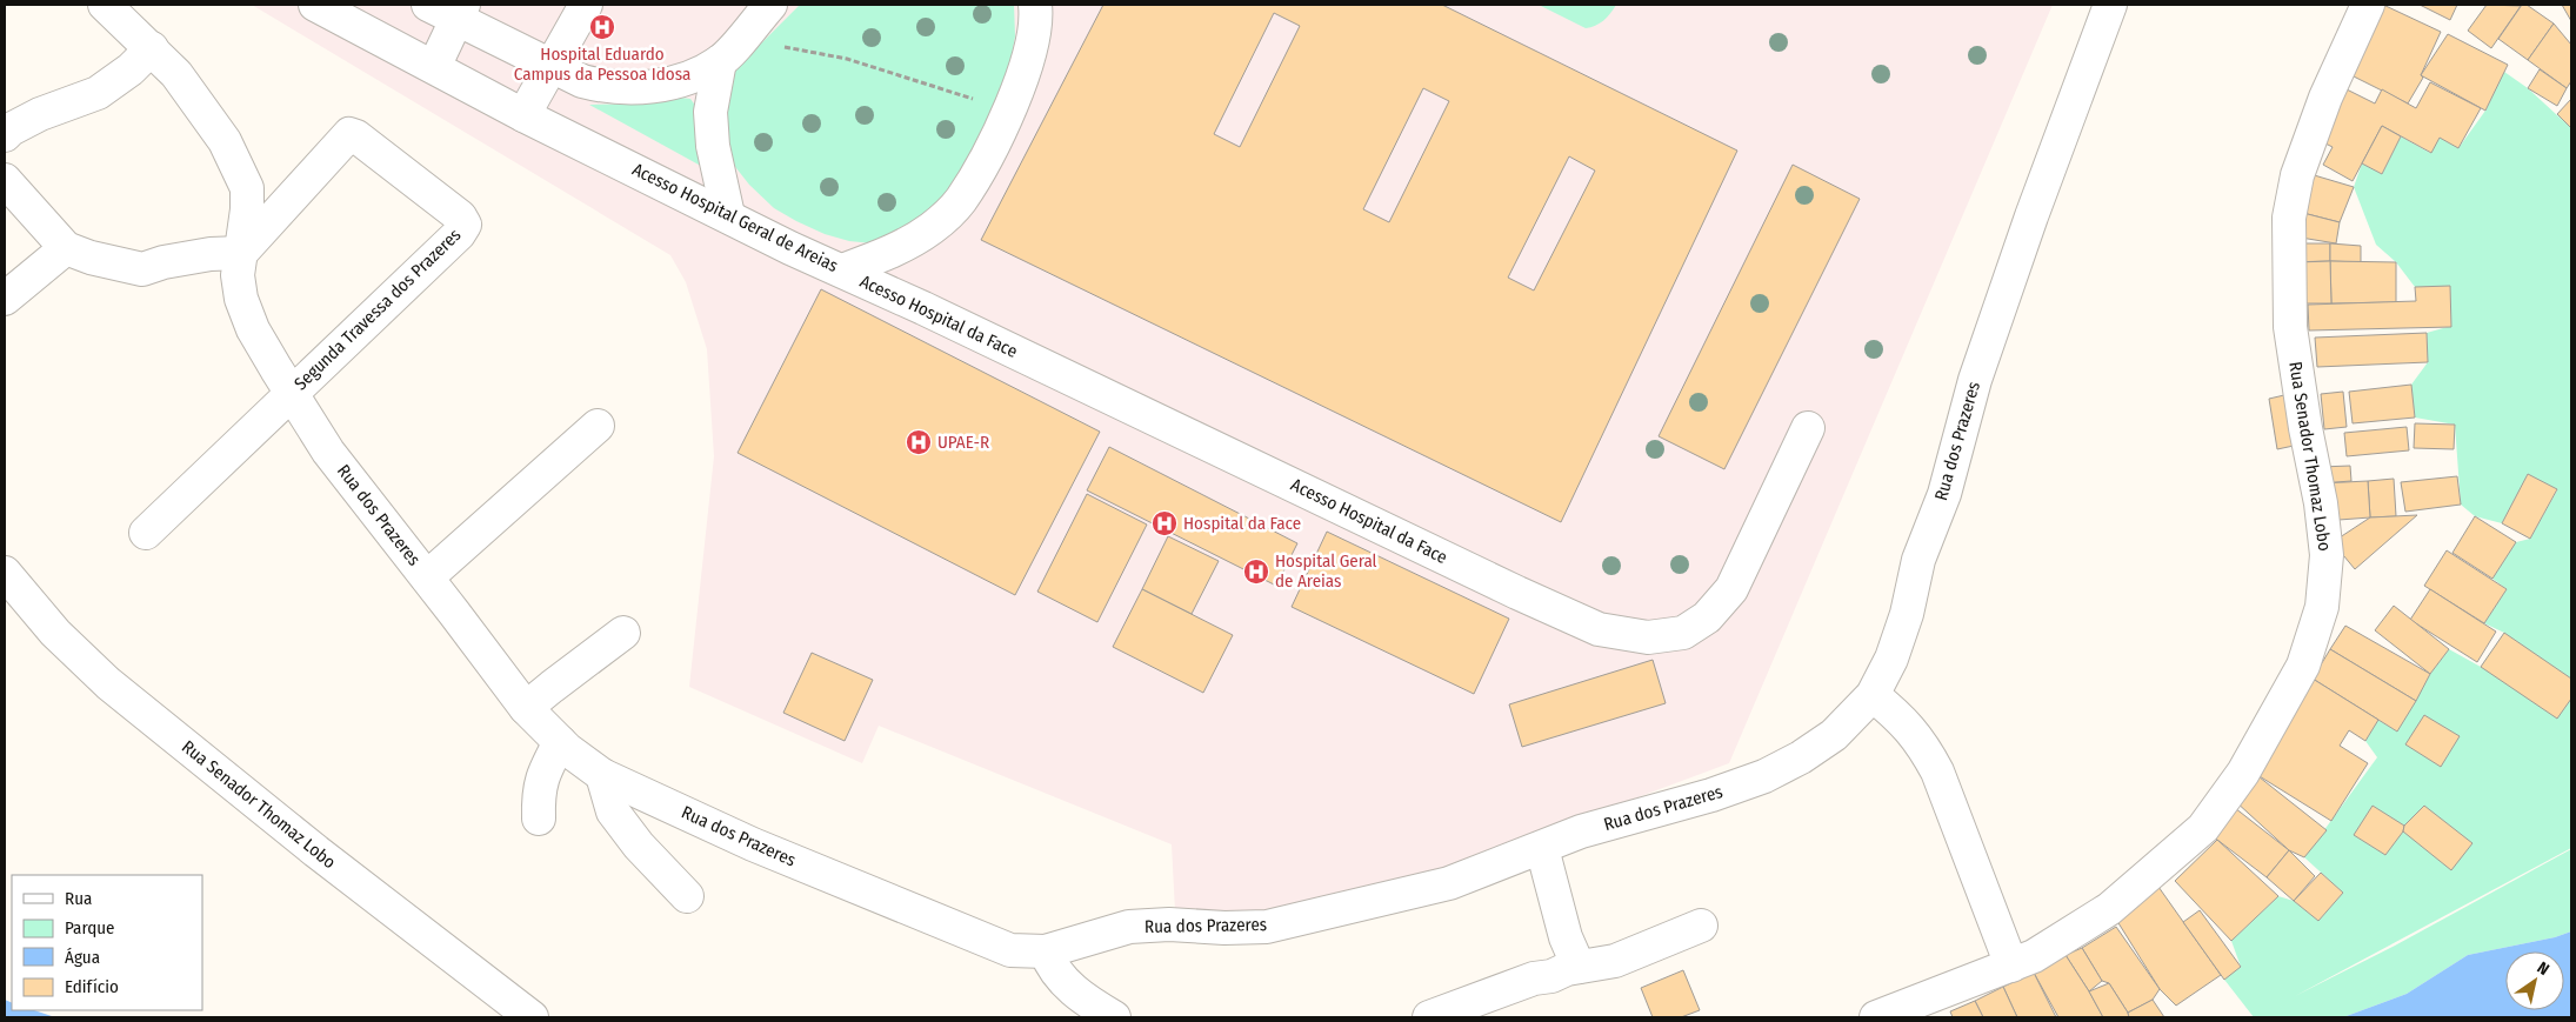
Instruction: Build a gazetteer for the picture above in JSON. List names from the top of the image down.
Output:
{
  "streets": {
    "street": [
      "Acesso Hospital Geral de Areias",
      "Segunda Travessa dos Prazeres",
      "Acesso Hospital da Face",
      "Rua dos Prazeres",
      "Rua Senador Thomaz Lobo"
    ]
  },
  "crossings": [
    ["Acesso Hospital Geral de Areias", "Acesso Hospital da Face"],
    ["Segunda Travessa dos Prazeres", "Rua dos Prazeres"]
  ],
  "places": {
    "hospital": [
      "Hospital Eduardo Campus da Pessoa Idosa",
      "UPAE-R",
      "Hospital da Face",
      "Hospital Geral de Areias"
    ]
  },
  "legend": [
    "Rua",
    "Parque",
    "Água",
    "Edifício"
  ],
  "north": "top right"
}
